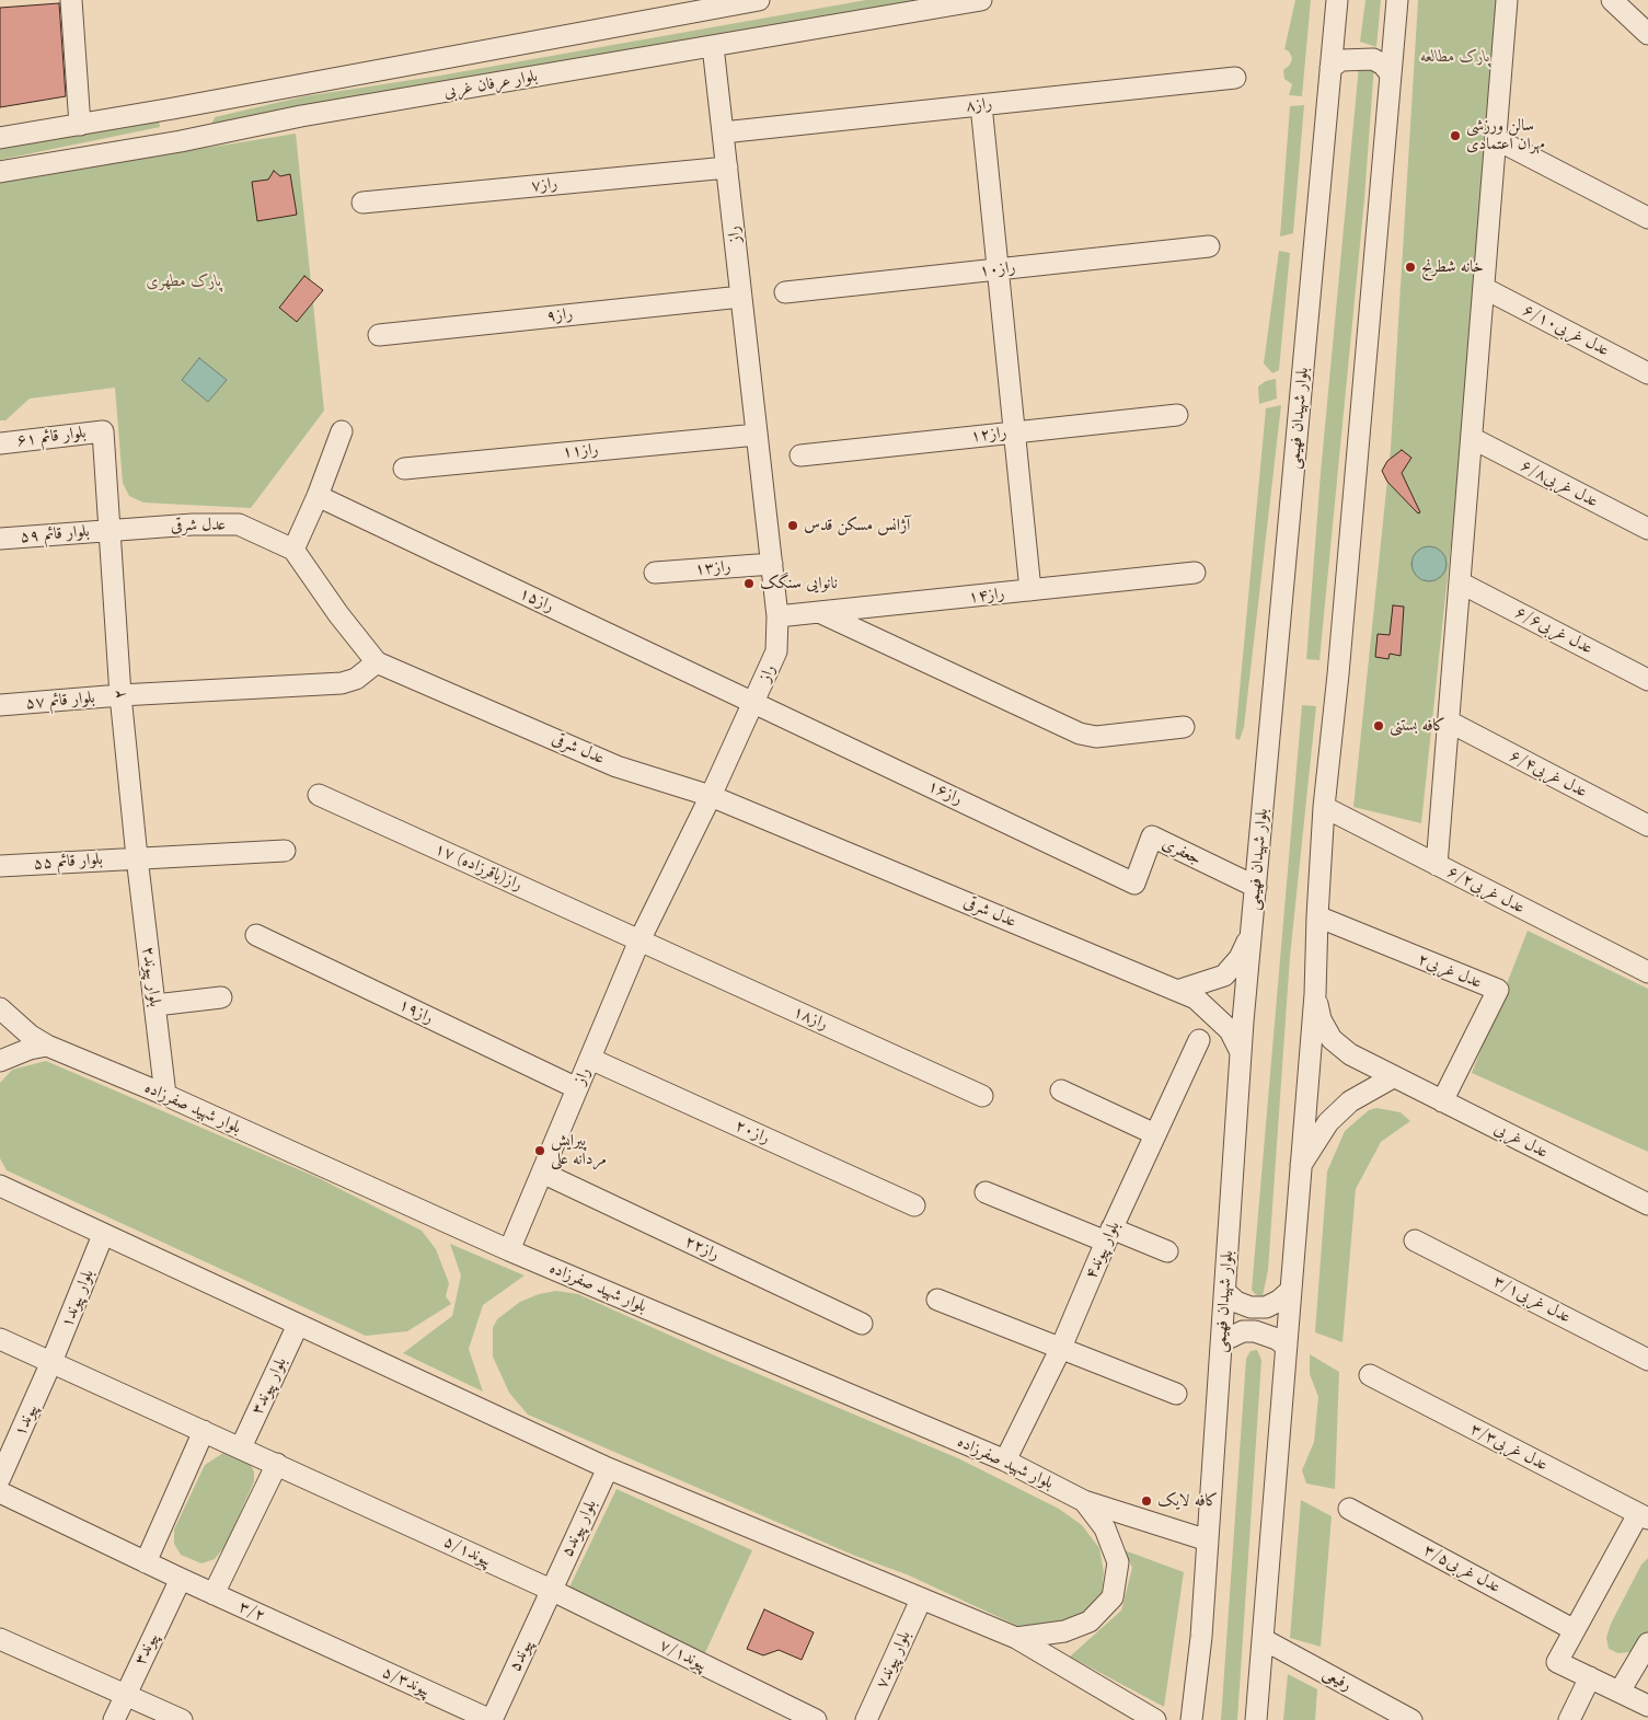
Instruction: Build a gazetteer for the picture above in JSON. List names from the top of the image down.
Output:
{
  "streets": {
    "street": [
      "بلوار عرفان غربی",
      "راز۸",
      "راز۷",
      "راز",
      "راز۱۰",
      "راز۹",
      "۶/۱۰عدل غربی",
      "بلوار شهیدان فهیمی",
      "راز۱۲",
      "بلوار قائم ۶۱",
      "راز۱۱",
      "۶/۸عدل غربی",
      "عدل شرقی",
      "بلوار قائم ۵۹",
      "راز۱۳",
      "راز۱۴",
      "راز۱۵",
      "۶/۶عدل غربی",
      "۲",
      "بلوار قائم ۵۷",
      "۶/۴عدل غربی",
      "راز۱۶",
      "جعفری",
      "بلوار قائم ۵۵",
      "۱۷ راز(باقرزاده)",
      "۶/۲عدل غربی",
      "عدل غربی۲",
      "بلوار پیوند۲",
      "راز۱۹",
      "راز۱۸",
      "بلوار شهید صفرزاده",
      "راز۲۰",
      "عدل غربی",
      "راز۲۲",
      "بلوار پیوند۴",
      "بلوار پیوند۱",
      "عدل غربی۳/۱",
      "بلوار پیوند۳",
      "پیوند۱",
      "عدل غربی۳/۳",
      "بلوار پیوند۵",
      "پیوند۵/۱",
      "عدل غربی۳/۵",
      "۳/۲",
      "پیوند۳",
      "پیوند۵",
      "پیوند۷/۱",
      "بلوار پیوند۷",
      "رفیعی",
      "پیوند۵/۳"
    ]
  },
  "crossings": [
    ["بلوار عرفان غربی", "راز"],
    ["راز۸", "راز"],
    ["راز۷", "راز"],
    ["راز", "راز۹"],
    ["راز", "راز۱۱"],
    ["راز", "عدل شرقی"],
    ["راز", "راز۱۳"],
    ["راز", "راز۱۴"],
    ["راز", "راز۱۵"],
    ["راز", "راز۱۶"],
    ["راز", "۱۷ راز(باقرزاده)"],
    ["راز", "راز۱۹"],
    ["راز", "راز۱۸"],
    ["راز", "بلوار شهید صفرزاده"],
    ["راز", "راز۲۰"],
    ["راز", "راز۲۲"],
    ["بلوار شهیدان فهیمی", "عدل شرقی"],
    ["بلوار شهیدان فهیمی", "جعفری"],
    ["بلوار شهیدان فهیمی", "بلوار شهید صفرزاده"],
    ["بلوار قائم ۶۱", "عدل شرقی"],
    ["بلوار قائم ۶۱", "بلوار قائم ۵۹"],
    ["بلوار قائم ۶۱", "۲"],
    ["عدل شرقی", "بلوار قائم ۵۹"],
    ["عدل شرقی", "۲"],
    ["عدل شرقی", "بلوار قائم ۵۷"],
    ["بلوار قائم ۵۹", "۲"],
    ["راز۱۵", "راز۱۶"],
    ["۲", "بلوار قائم ۵۷"],
    ["۲", "بلوار قائم ۵۵"],
    ["۲", "بلوار پیوند۲"],
    ["راز۱۶", "جعفری"],
    ["بلوار قائم ۵۵", "بلوار پیوند۲"],
    ["۱۷ راز(باقرزاده)", "راز۱۸"],
    ["عدل غربی۲", "عدل غربی"],
    ["بلوار پیوند۲", "بلوار شهید صفرزاده"],
    ["بلوار شهید صفرزاده", "بلوار پیوند۴"],
    ["بلوار پیوند۱", "پیوند۱"],
    ["بلوار پیوند۱", "پیوند۵/۱"],
    ["بلوار پیوند۳", "پیوند۵/۱"],
    ["پیوند۱", "پیوند۵/۱"],
    ["بلوار پیوند۵", "پیوند۵/۱"],
    ["بلوار پیوند۵", "پیوند۵"],
    ["بلوار پیوند۵", "پیوند۷/۱"],
    ["پیوند۵/۱", "پیوند۵"],
    ["پیوند۵/۱", "پیوند۷/۱"],
    ["۳/۲", "پیوند۳"],
    ["۳/۲", "پیوند۵/۳"],
    ["پیوند۵", "پیوند۷/۱"],
    ["پیوند۵", "پیوند۵/۳"]
  ],
  "parks": ["پارک مطالعه", "پارک مطهری"],
  "places": [
    "سالن ورزشی مهران اعتمادی",
    "خانه شطرنج",
    "آژانس مسکن قدس",
    "نانوایی سنگک",
    "کافه بستنی",
    "پیرایش مردانه علی",
    "کافه لایک"
  ]
}
